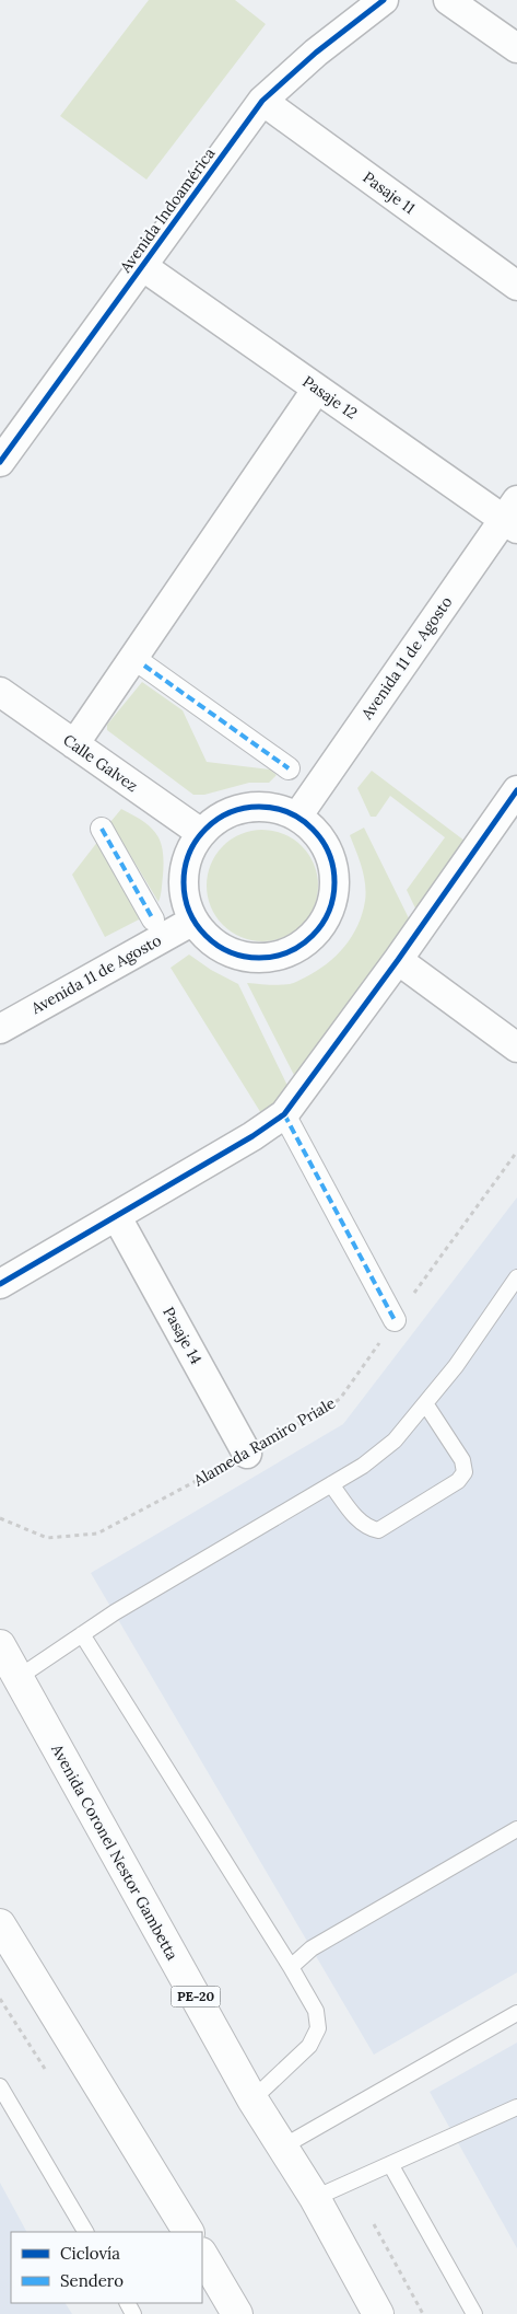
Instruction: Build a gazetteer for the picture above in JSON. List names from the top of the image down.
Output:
{
  "streets": {
    "highway": ["Avenida Coronel Nestor Gambetta", "PE-20"],
    "street": [
      "Pasaje 11",
      "Avenida Indoamérica",
      "Pasaje 12",
      "Avenida 11 de Agosto",
      "Calle Galvez",
      "Pasaje 14"
    ],
    "path": ["Alameda Ramiro Priale"]
  },
  "crossings": [
    ["Pasaje 11", "Avenida Indoamérica"],
    ["Avenida Indoamérica", "Pasaje 12"],
    ["Pasaje 12", "Avenida 11 de Agosto"],
    ["Avenida 11 de Agosto", "Calle Galvez"],
    ["Pasaje 14", "Alameda Ramiro Priale"]
  ],
  "legend": ["Ciclovía", "Sendero"]
}
